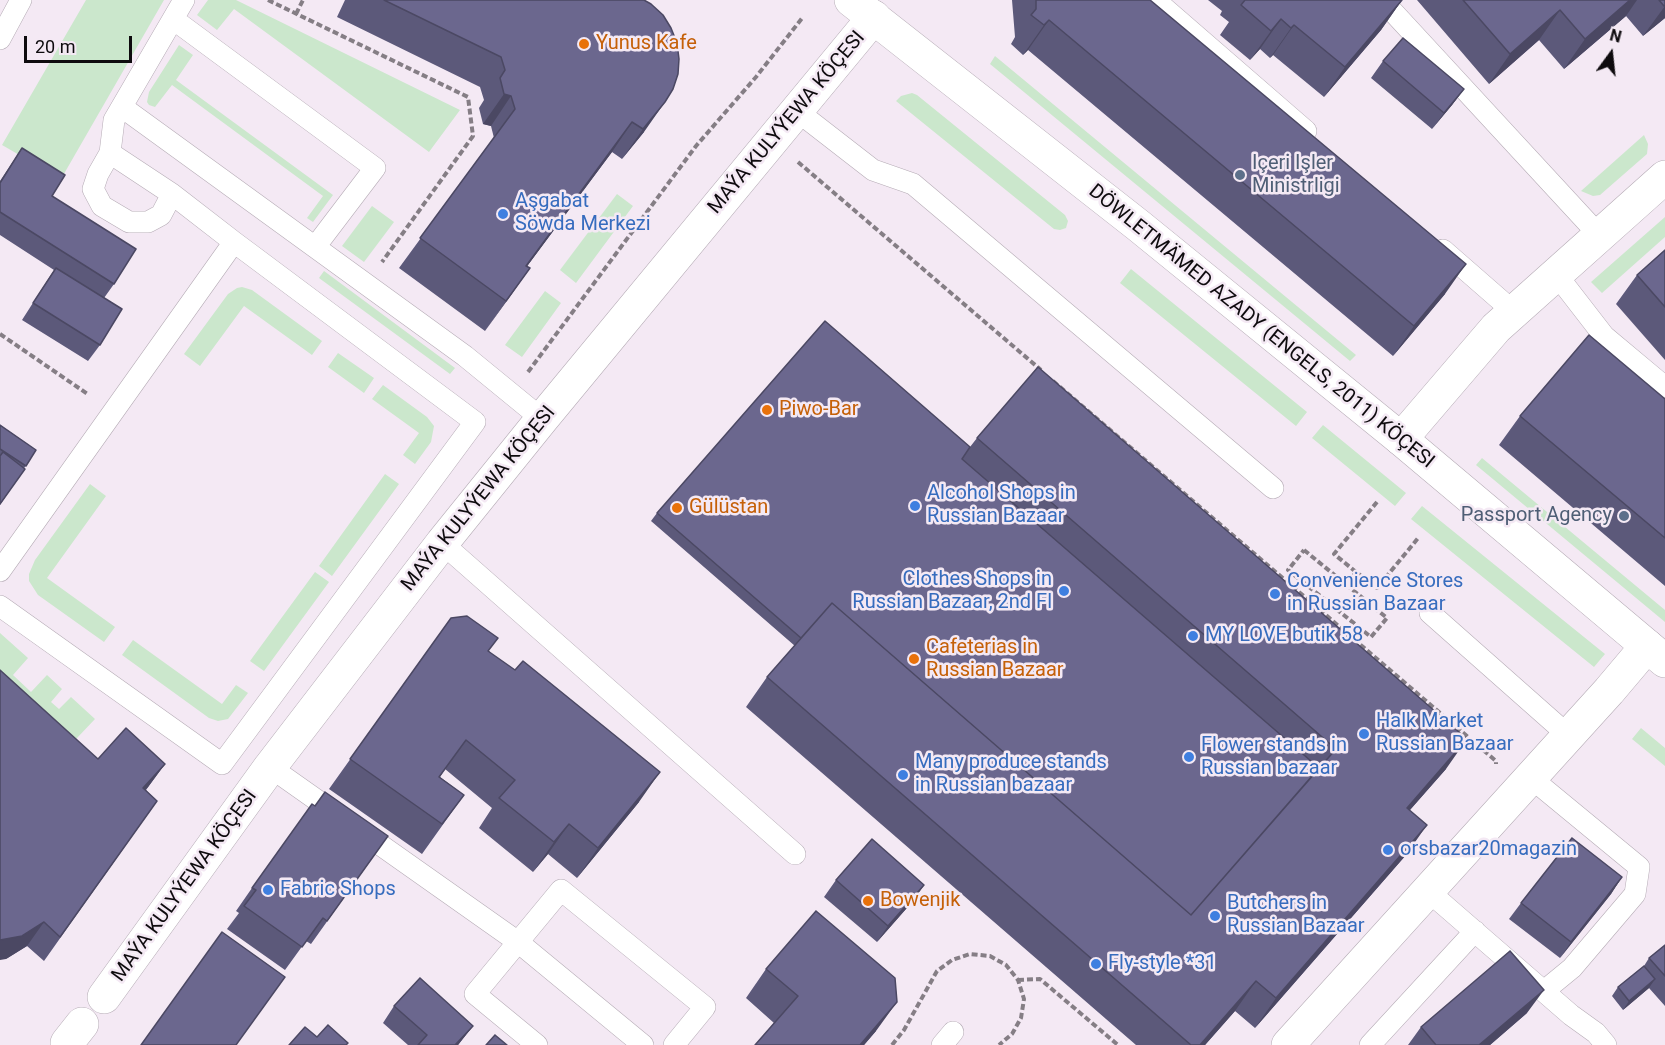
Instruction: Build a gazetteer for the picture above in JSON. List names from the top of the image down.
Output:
{
  "streets": {
    "street": ["MAÝA KULYÝEWA KÖÇESI", "DÖWLETMÄMED AZADY (ENGELS, 2011) KÖÇESI"]
  },
  "crossings": [
    ["MAÝA KULYÝEWA KÖÇESI", "DÖWLETMÄMED AZADY (ENGELS, 2011) KÖÇESI"]
  ],
  "places": [
    "Yunus Kafe",
    "Içeri Işler Ministrligi",
    "Aşgabat Söwda Merkezi",
    "Piwo-Bar",
    "Alcohol Shops in Russian Bazaar",
    "Gülüstan",
    "Passport Agency",
    "Clothes Shops in Russian Bazaar, 2nd Fl",
    "Convenience Stores in Russian Bazaar",
    "MY LOVE butik 58",
    "Cafeterias in Russian Bazaar",
    "Halk Market Russian Bazaar",
    "Flower stands in Russian bazaar",
    "Many produce stands in Russian bazaar",
    "orsbazar20magazin",
    "Fabric Shops",
    "Bowenjik",
    "Butchers in Russian Bazaar",
    "Fly-style *31"
  ],
  "scale_bar": "20 m",
  "north": "top"
}
